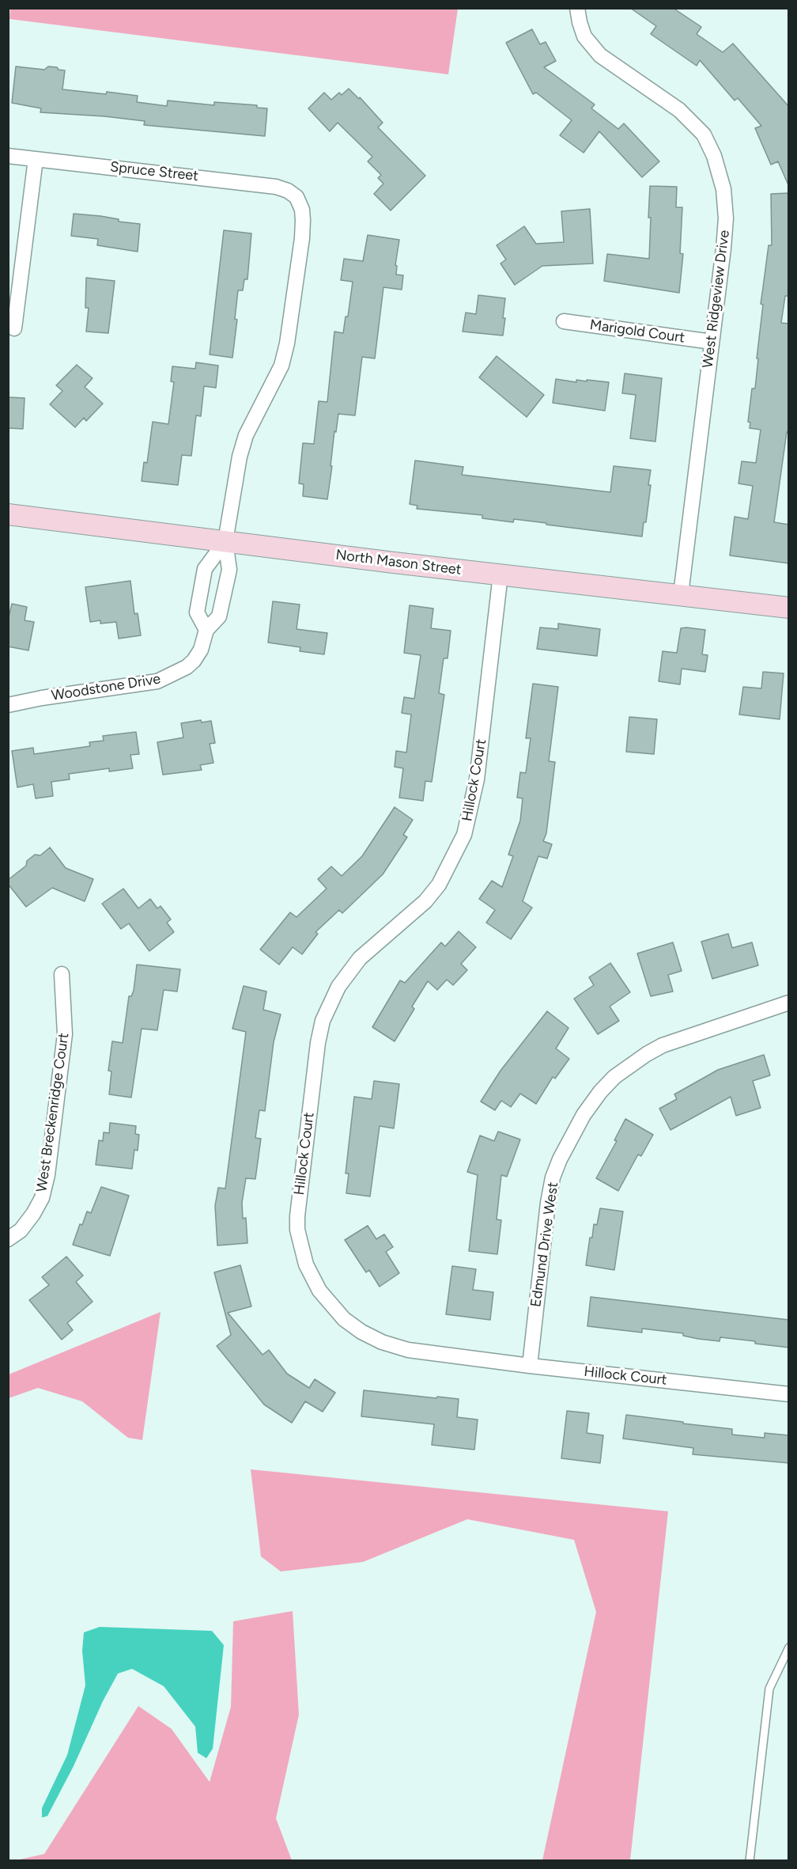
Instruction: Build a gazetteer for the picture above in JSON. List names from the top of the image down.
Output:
{
  "streets": {
    "street": [
      "Spruce Street",
      "West Ridgeview Drive",
      "Marigold Court",
      "North Mason Street",
      "Woodstone Drive",
      "Hillock Court",
      "West Breckenridge Court",
      "Edmund Drive West"
    ]
  },
  "crossings": [
    ["Spruce Street", "North Mason Street"],
    ["Spruce Street", "Woodstone Drive"],
    ["West Ridgeview Drive", "Marigold Court"],
    ["West Ridgeview Drive", "North Mason Street"],
    ["North Mason Street", "Woodstone Drive"],
    ["North Mason Street", "Hillock Court"],
    ["Hillock Court", "Edmund Drive West"]
  ]
}
